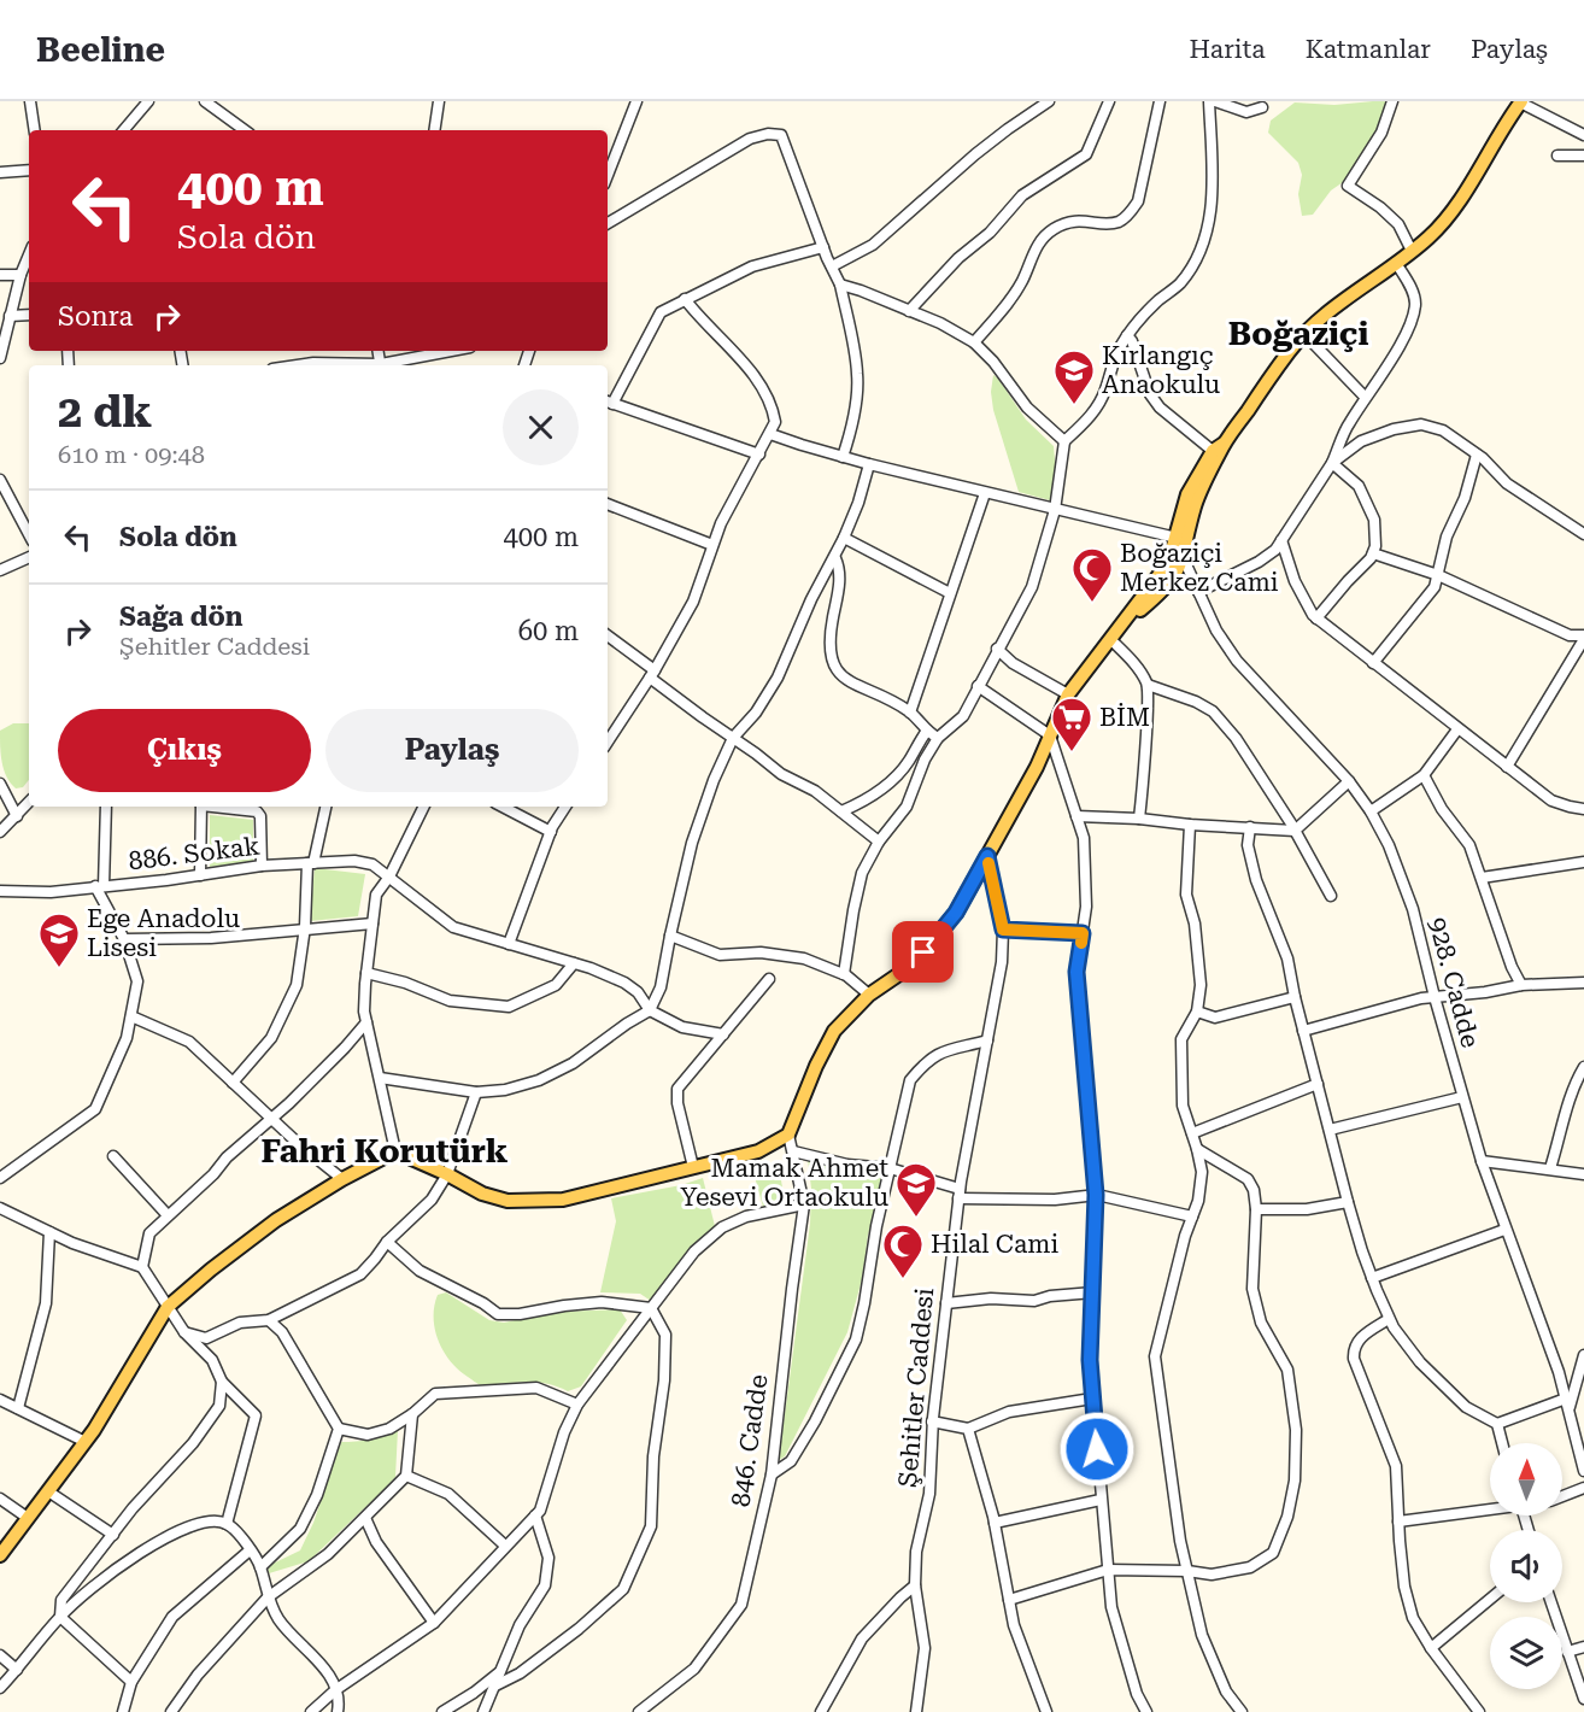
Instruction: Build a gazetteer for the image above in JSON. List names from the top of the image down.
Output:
{
  "streets": {
    "street": [
      "886. Sokak",
      "928. Cadde",
      "Şehitler Caddesi",
      "846. Cadde"
    ]
  },
  "districts": ["Boğaziçi", "Fahri Korutürk"],
  "places": {
    "school or university": ["Kırlangıç Anaokulu", "Ege Anadolu Lisesi", "Mamak Ahmet Yesevi Ortaokulu"],
    "mosque": ["Boğaziçi Merkez Cami", "Hilal Cami"],
    "supermarket": ["BİM"]
  },
  "north": "top",
  "page": {
    "header": "Beeline",
    "nav": ["Harita", "Katmanlar", "Paylaş"],
    "turn": ["400 m", "Sola dön"],
    "then": "Sonra",
    "heading": ["2 dk", "610 m · 09:48"],
    "list": [
      {
        "name": "Sola dön",
        "value": "400 m"
      },
      {
        "name": "Sağa dön",
        "note": "Şehitler Caddesi",
        "value": "60 m"
      }
    ],
    "buttons": ["Çıkış", "Paylaş"]
  }
}
